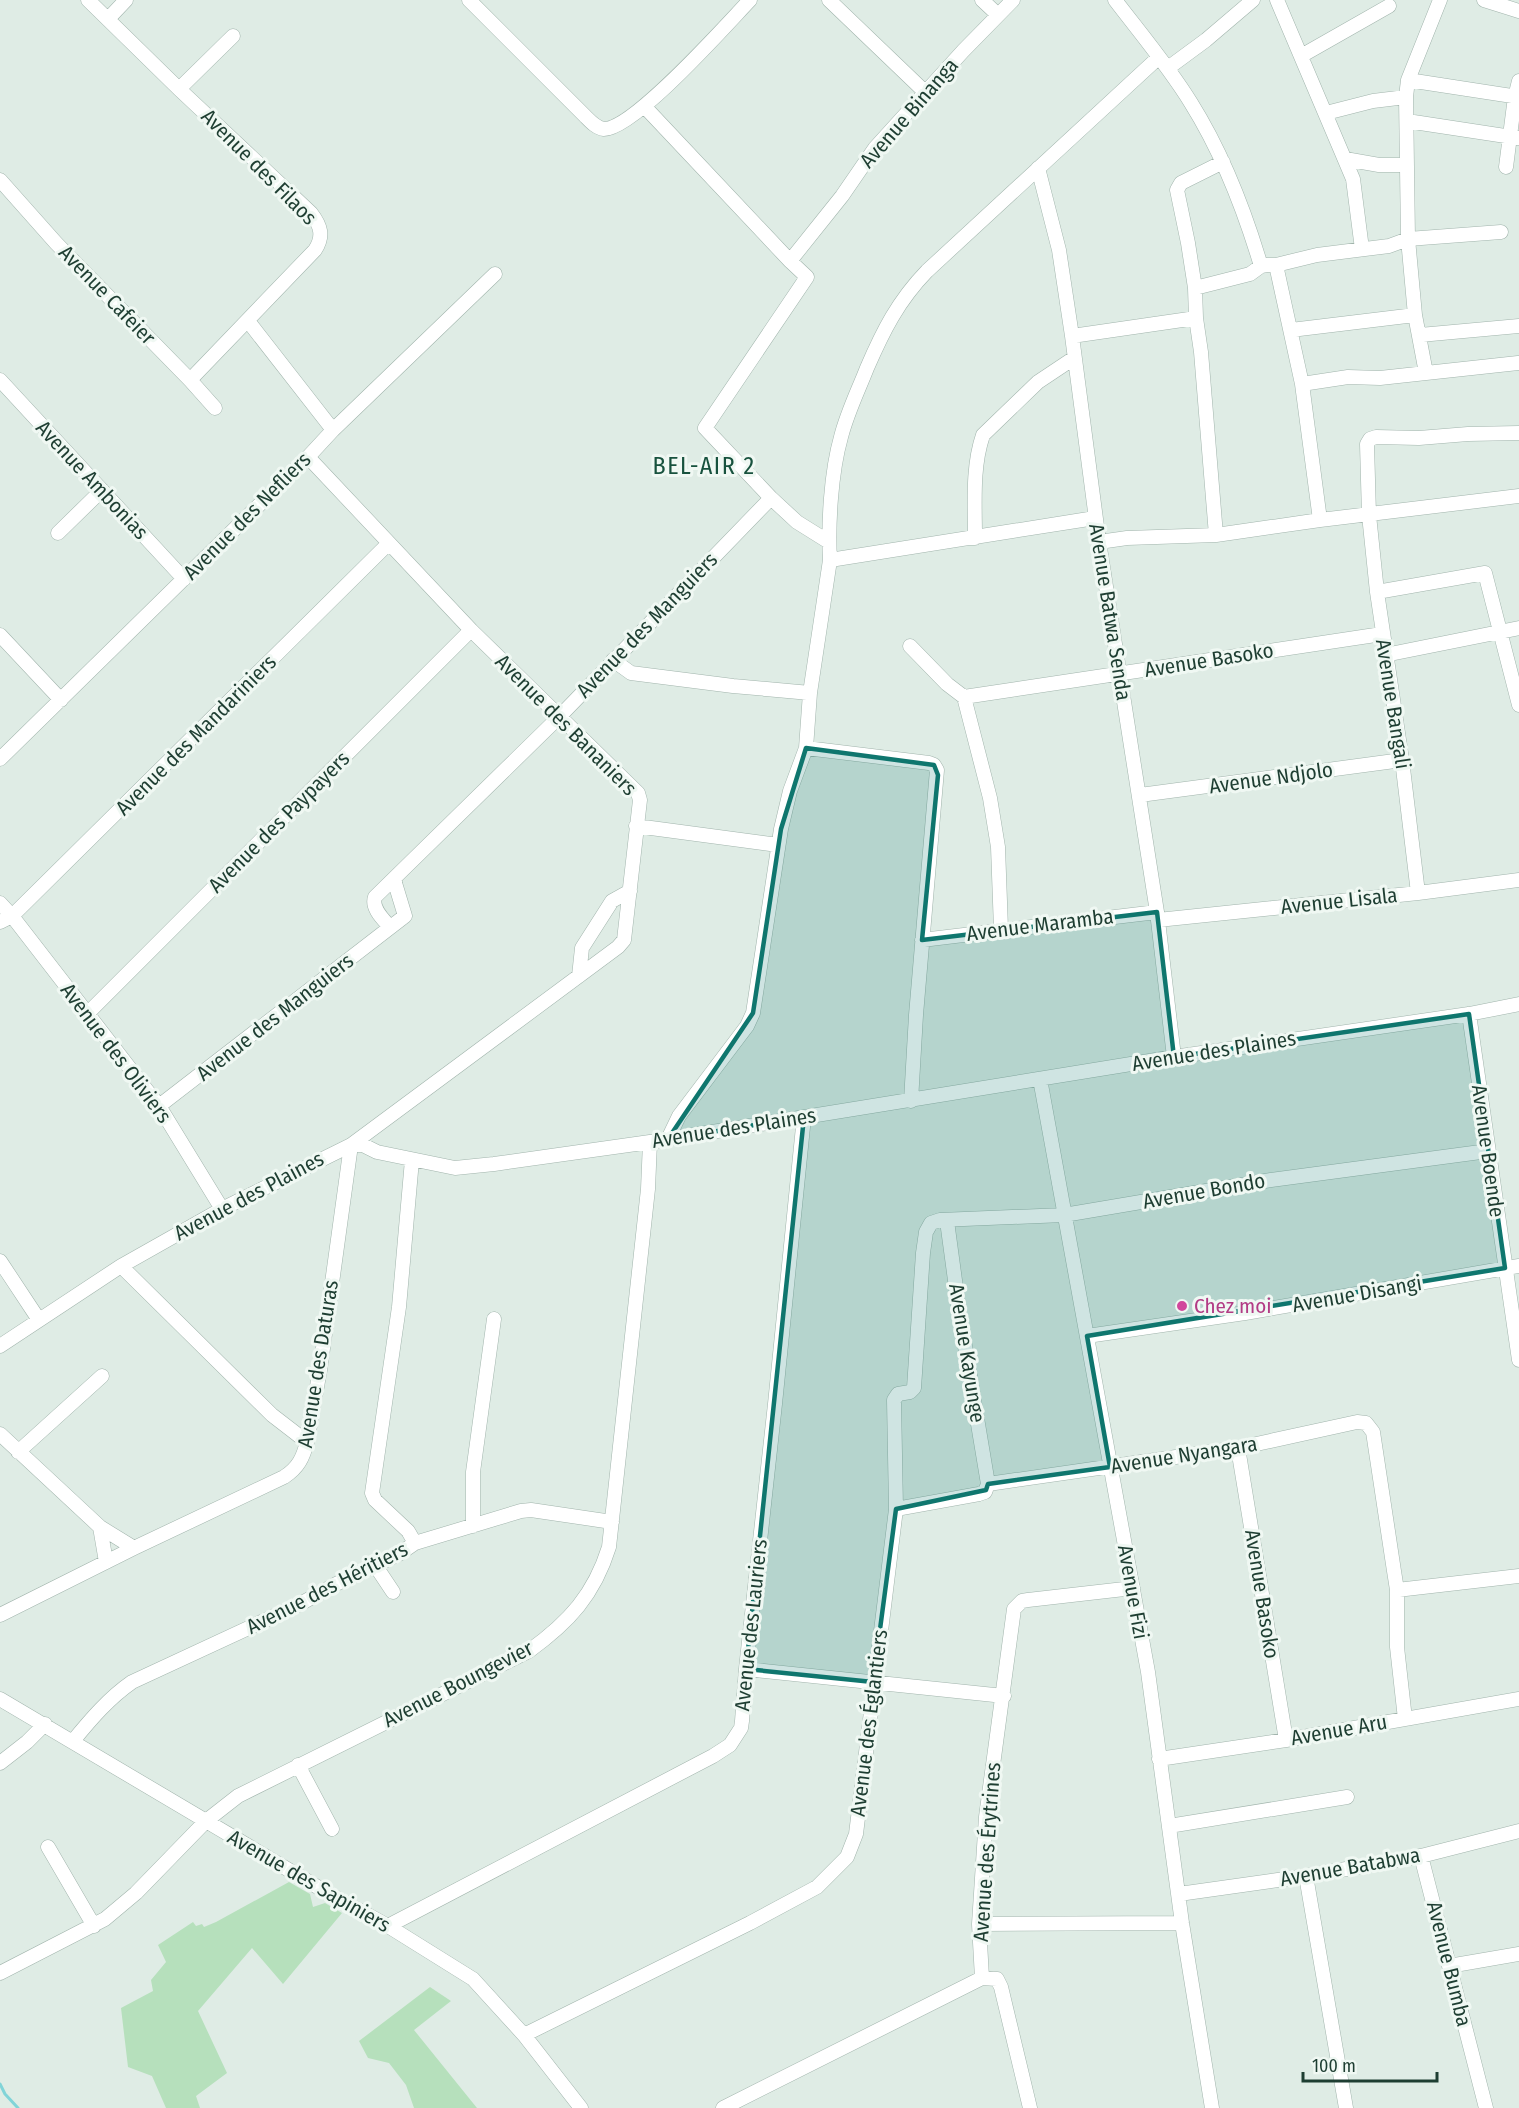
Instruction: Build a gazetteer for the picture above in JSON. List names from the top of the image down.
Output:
{
  "streets": {
    "street": [
      "Avenue Binanga",
      "Avenue des Filaos",
      "Avenue Cafeier",
      "Avenue Ambonias",
      "Avenue des Nefliers",
      "Avenue Batwa Senda",
      "Avenue des Manguiers",
      "Avenue Basoko",
      "Avenue Bangali",
      "Avenue des Bananiers",
      "Avenue des Mandariniers",
      "Avenue Ndjolo",
      "Avenue des Paypayers",
      "Avenue Lisala",
      "Avenue Maramba",
      "Avenue des Plaines",
      "Avenue des Oliviers",
      "Avenue Boende",
      "Avenue Bondo",
      "Avenue Disangi",
      "Avenue Kayunge",
      "Avenue des Daturas",
      "Avenue Nyangara",
      "Avenue des Héritiers",
      "Avenue Fizi",
      "Avenue des Lauriers",
      "Avenue Boungevier",
      "Avenue des Églantiers",
      "Avenue Aru",
      "Avenue des Érytrines",
      "Avenue Batabwa",
      "Avenue des Sapiniers",
      "Avenue Bumba"
    ]
  },
  "crossings": [
    ["Avenue Ambonias", "Avenue des Nefliers"],
    ["Avenue des Nefliers", "Avenue des Bananiers"],
    ["Avenue Batwa Senda", "Avenue Basoko"],
    ["Avenue Batwa Senda", "Avenue Ndjolo"],
    ["Avenue Batwa Senda", "Avenue Lisala"],
    ["Avenue Batwa Senda", "Avenue Maramba"],
    ["Avenue Batwa Senda", "Avenue des Plaines"],
    ["Avenue des Manguiers", "Avenue des Bananiers"],
    ["Avenue des Manguiers", "Avenue des Oliviers"],
    ["Avenue Basoko", "Avenue Bangali"],
    ["Avenue Basoko", "Avenue Nyangara"],
    ["Avenue Basoko", "Avenue Aru"],
    ["Avenue Bangali", "Avenue Ndjolo"],
    ["Avenue Bangali", "Avenue Lisala"],
    ["Avenue des Bananiers", "Avenue des Mandariniers"],
    ["Avenue des Bananiers", "Avenue des Paypayers"],
    ["Avenue des Bananiers", "Avenue des Plaines"],
    ["Avenue des Bananiers", "Avenue des Daturas"],
    ["Avenue des Mandariniers", "Avenue des Oliviers"],
    ["Avenue des Paypayers", "Avenue des Oliviers"],
    ["Avenue Lisala", "Avenue Maramba"],
    ["Avenue des Plaines", "Avenue des Oliviers"],
    ["Avenue des Plaines", "Avenue Boende"],
    ["Avenue des Plaines", "Avenue des Daturas"],
    ["Avenue des Plaines", "Avenue Fizi"],
    ["Avenue des Plaines", "Avenue des Lauriers"],
    ["Avenue des Plaines", "Avenue Boungevier"],
    ["Avenue Boende", "Avenue Bondo"],
    ["Avenue Boende", "Avenue Disangi"],
    ["Avenue Bondo", "Avenue Kayunge"],
    ["Avenue Bondo", "Avenue Fizi"],
    ["Avenue Bondo", "Avenue des Églantiers"],
    ["Avenue Disangi", "Avenue Fizi"],
    ["Avenue Kayunge", "Avenue Nyangara"],
    ["Avenue Nyangara", "Avenue Fizi"],
    ["Avenue des Héritiers", "Avenue Boungevier"],
    ["Avenue des Héritiers", "Avenue des Sapiniers"],
    ["Avenue Fizi", "Avenue Aru"],
    ["Avenue Fizi", "Avenue des Érytrines"],
    ["Avenue Fizi", "Avenue Batabwa"],
    ["Avenue des Lauriers", "Avenue des Sapiniers"],
    ["Avenue Boungevier", "Avenue des Sapiniers"],
    ["Avenue des Églantiers", "Avenue des Sapiniers"],
    ["Avenue Batabwa", "Avenue Bumba"]
  ],
  "districts": ["BEL-AIR 2"],
  "places": ["Chez moi"],
  "scale_bar": "100 m"
}
